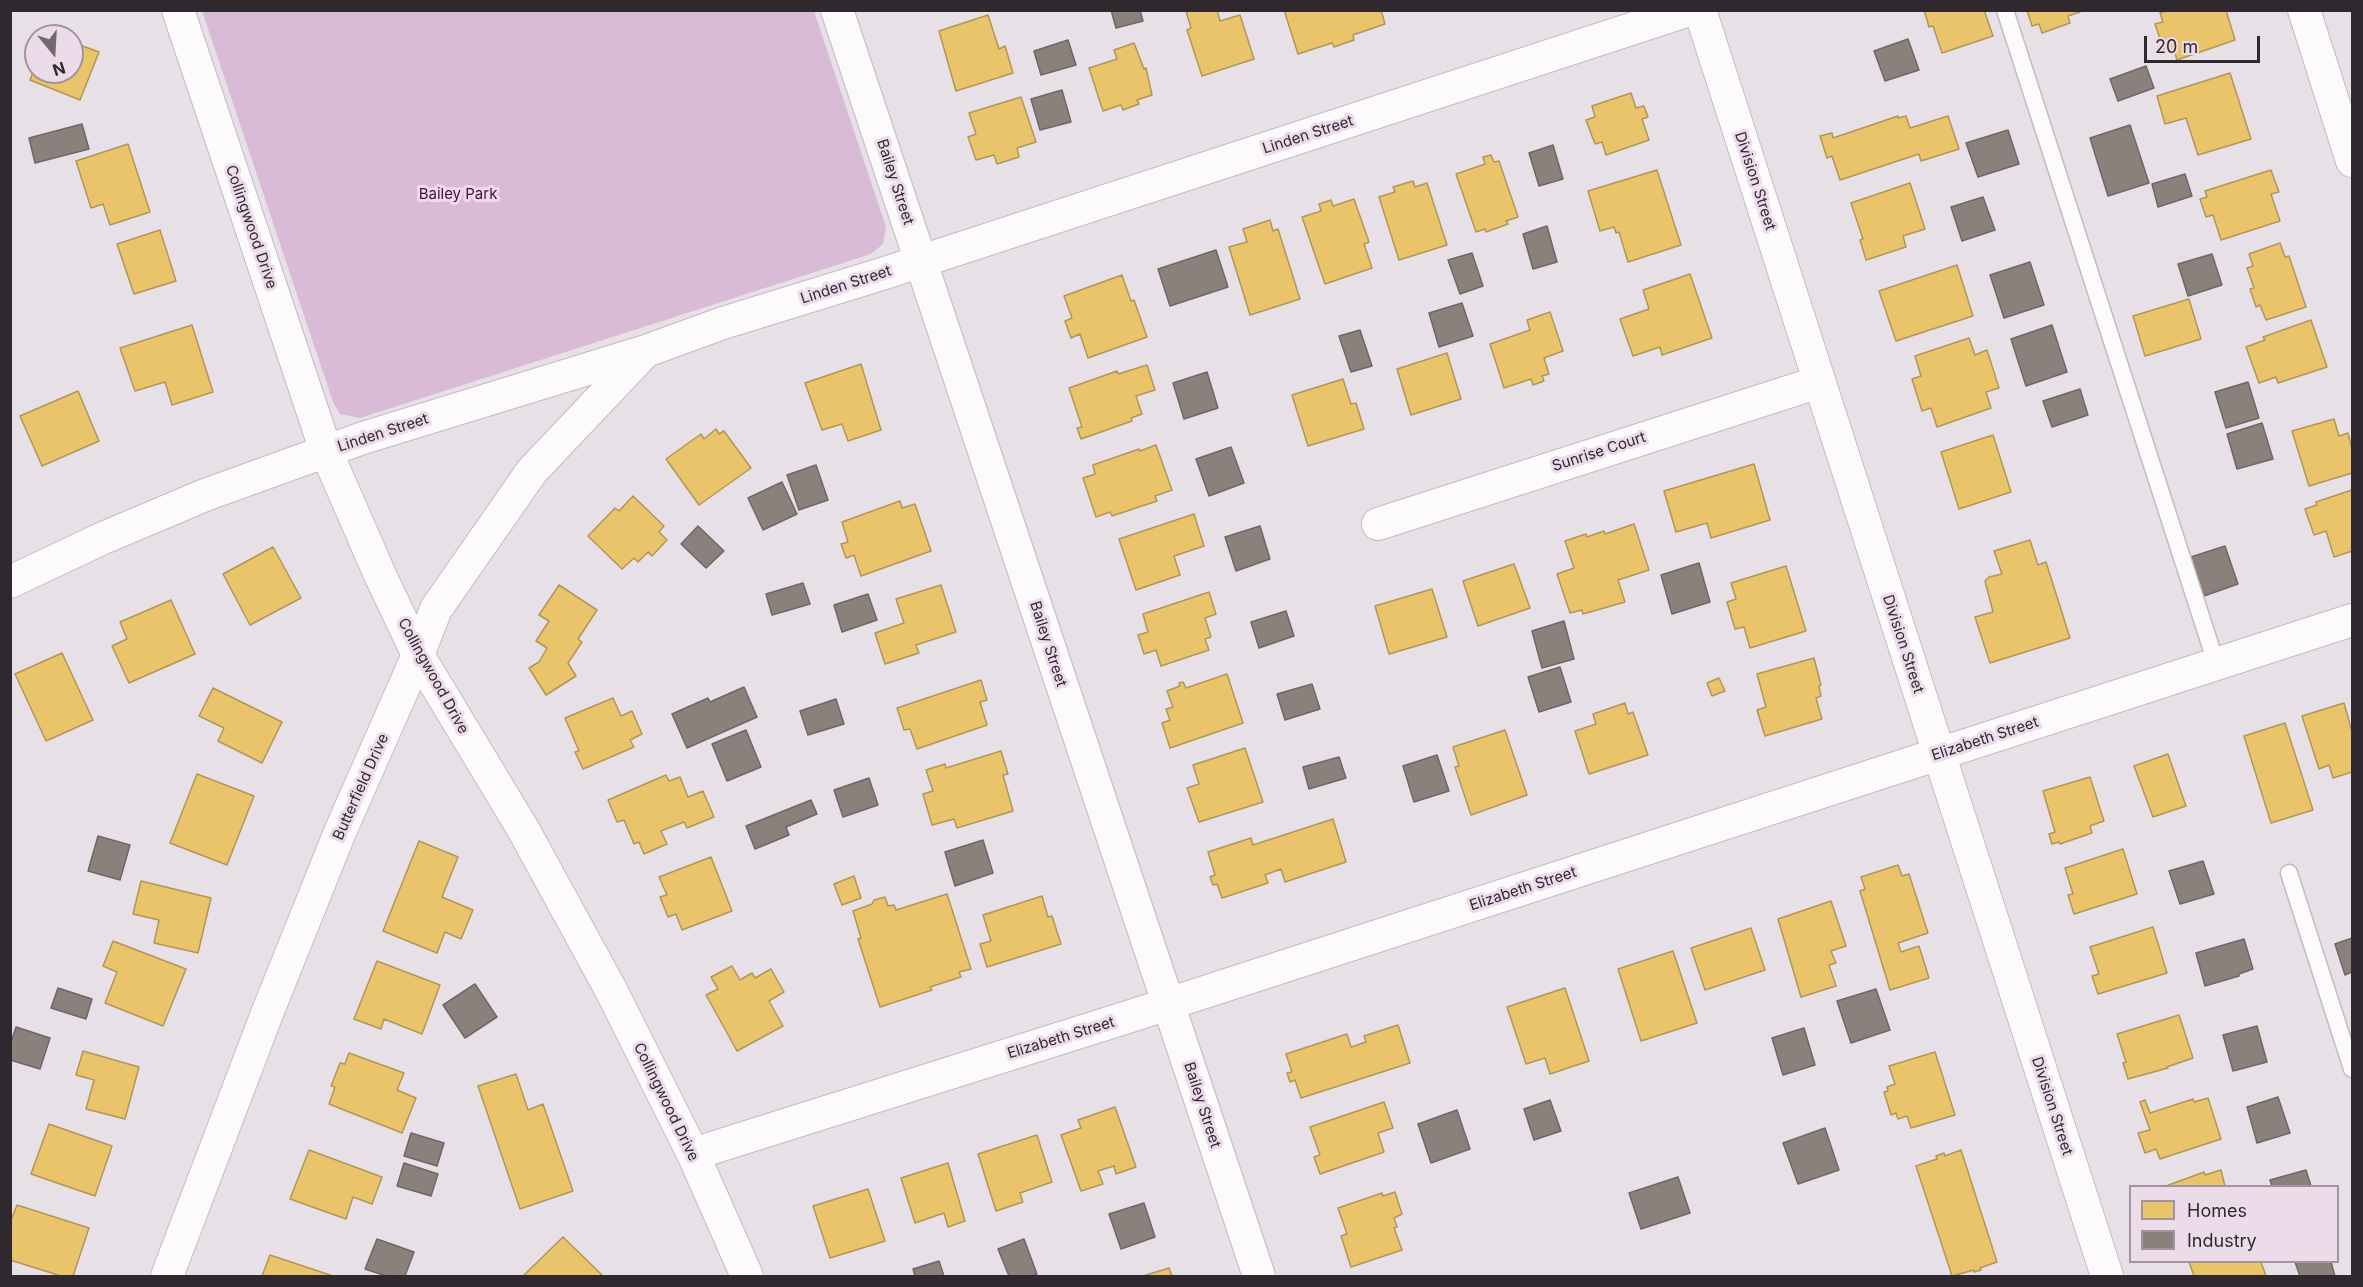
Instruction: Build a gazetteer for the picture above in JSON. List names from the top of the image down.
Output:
{
  "streets": {
    "street": [
      "Linden Street",
      "Division Street",
      "Bailey Street",
      "Collingwood Drive",
      "Sunrise Court",
      "Elizabeth Street",
      "Butterfield Drive"
    ]
  },
  "crossings": [
    ["Linden Street", "Bailey Street"],
    ["Linden Street", "Collingwood Drive"],
    ["Linden Street", "Butterfield Drive"],
    ["Division Street", "Sunrise Court"],
    ["Division Street", "Elizabeth Street"],
    ["Bailey Street", "Elizabeth Street"],
    ["Collingwood Drive", "Elizabeth Street"],
    ["Collingwood Drive", "Butterfield Drive"]
  ],
  "parks": ["Bailey Park"],
  "legend": ["Homes", "Industry"],
  "scale_bar": "20 m",
  "north": "bottom"
}
